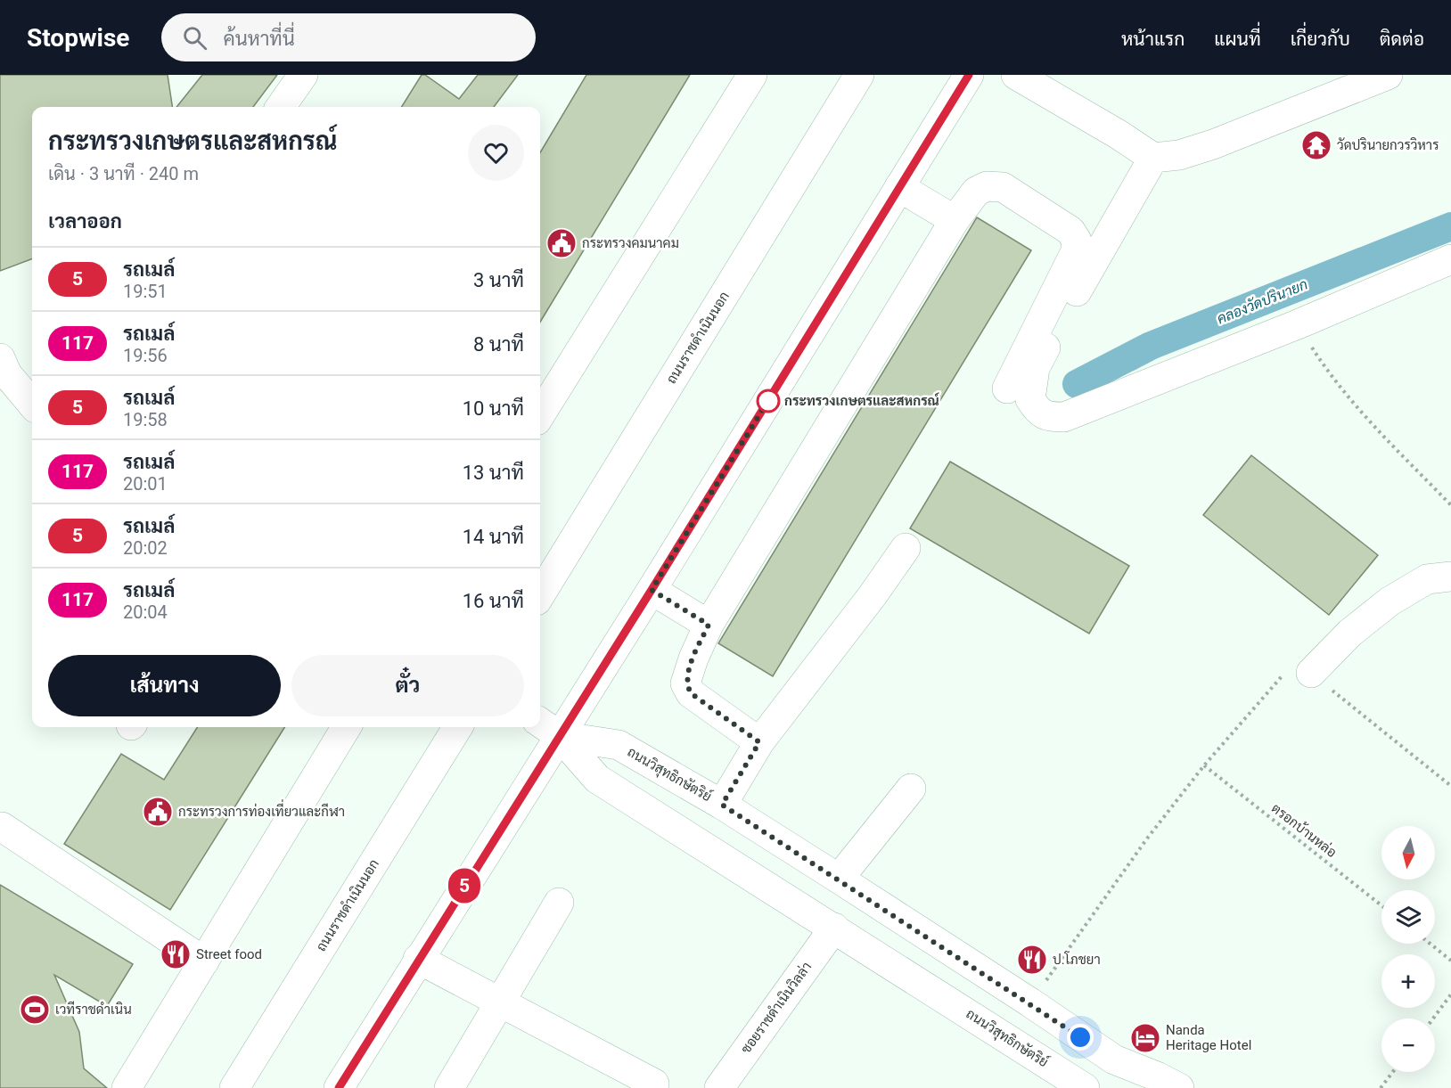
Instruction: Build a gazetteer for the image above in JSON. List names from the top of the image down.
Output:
{
  "streets": {
    "main road": ["ถนนราชดำเนินนอก", "ถนนวิสุทธิกษัตริย์", "ซอยราชดำเนินวิลล่า"],
    "path": ["ตรอกบ้านหล่อ"]
  },
  "crossings": [
    ["ถนนวิสุทธิกษัตริย์", "ซอยราชดำเนินวิลล่า"]
  ],
  "water": ["คลองวัดปรินายก"],
  "places": {
    "temple": ["วัดปรินายกวรวิหาร"],
    "public building": ["กระทรวงคมนาคม", "กระทรวงการท่องเที่ยวและกีฬา"],
    "other": ["กระทรวงเกษตรและสหกรณ์"],
    "restaurant": ["Street food", "ป.โภชยา"],
    "sports": ["เวทีราชดำเนิน"],
    "hotel": ["Nanda Heritage Hotel"]
  },
  "lines": ["bus line 5"],
  "north": "bottom",
  "page": {
    "header": "Stopwise",
    "search": "ค้นหาที่นี่",
    "nav": [
      "หน้าแรก",
      "แผนที่",
      "เกี่ยวกับ",
      "ติดต่อ"
    ],
    "on_map": "5",
    "heading": [
      ["กระทรวงเกษตรและสหกรณ์", "เดิน · 3 นาที · 240 m"],
      "เวลาออก"
    ],
    "list": [
      {
        "mark": "5",
        "name": "รถเมล์",
        "note": "19:51",
        "value": "3 นาที"
      },
      {
        "mark": "117",
        "name": "รถเมล์",
        "note": "19:56",
        "value": "8 นาที"
      },
      {
        "mark": "5",
        "name": "รถเมล์",
        "note": "19:58",
        "value": "10 นาที"
      },
      {
        "mark": "117",
        "name": "รถเมล์",
        "note": "20:01",
        "value": "13 นาที"
      },
      {
        "mark": "5",
        "name": "รถเมล์",
        "note": "20:02",
        "value": "14 นาที"
      },
      {
        "mark": "117",
        "name": "รถเมล์",
        "note": "20:04",
        "value": "16 นาที"
      }
    ],
    "buttons": ["เส้นทาง", "ตั๋ว"],
    "map_buttons": ["+", "−"]
  }
}
